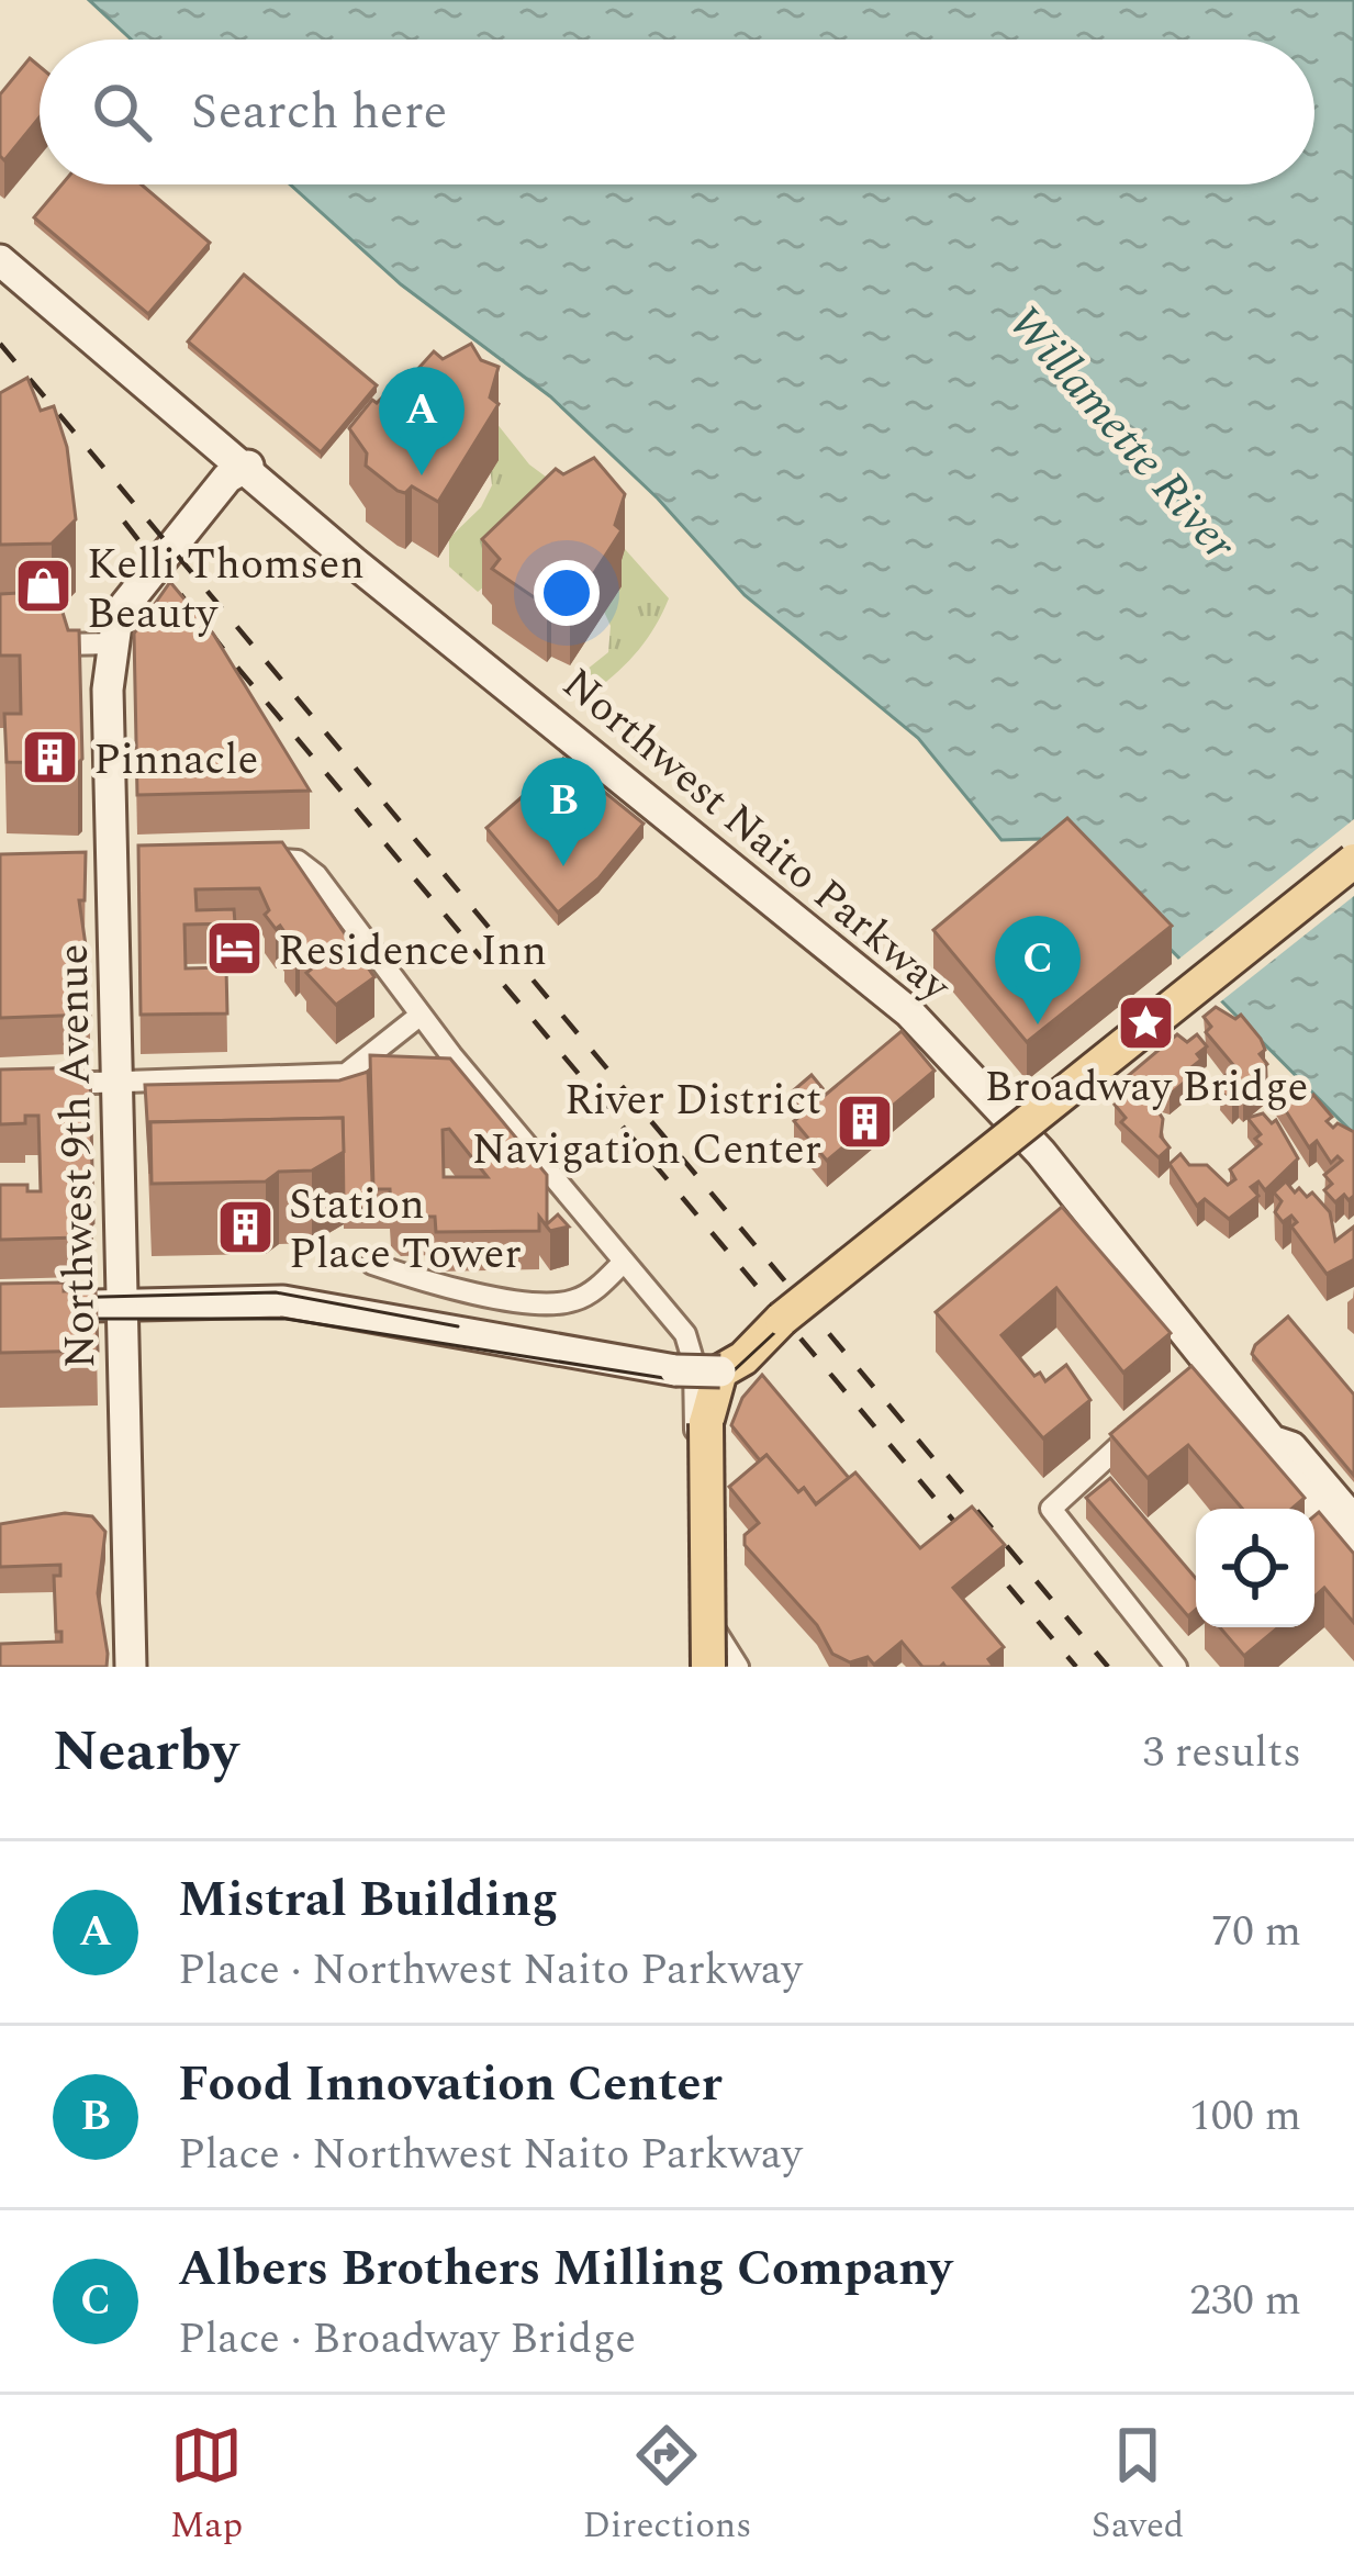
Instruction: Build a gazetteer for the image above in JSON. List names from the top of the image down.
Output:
{
  "streets": {
    "main road": ["Northwest Naito Parkway", "Northwest 9th Avenue"]
  },
  "crossings": [
    ["Northwest Naito Parkway", "Northwest 9th Avenue"]
  ],
  "water": ["Willamette River"],
  "places": {
    "shop": ["Kelli Thomsen Beauty"],
    "building": ["Pinnacle", "River District Navigation Center", "Station Place Tower"],
    "hotel": ["Residence Inn"],
    "place": ["Broadway Bridge"]
  },
  "page": {
    "search": "Search here",
    "pins": ["A", "B", "C"],
    "heading": ["Nearby", "3 results"],
    "list": [
      {
        "mark": "A",
        "name": "Mistral Building",
        "note": "Place · Northwest Naito Parkway",
        "value": "70 m"
      },
      {
        "mark": "B",
        "name": "Food Innovation Center",
        "note": "Place · Northwest Naito Parkway",
        "value": "100 m"
      },
      {
        "mark": "C",
        "name": "Albers Brothers Milling Company",
        "note": "Place · Broadway Bridge",
        "value": "230 m"
      }
    ],
    "nav": ["Map", "Directions", "Saved"]
  }
}
